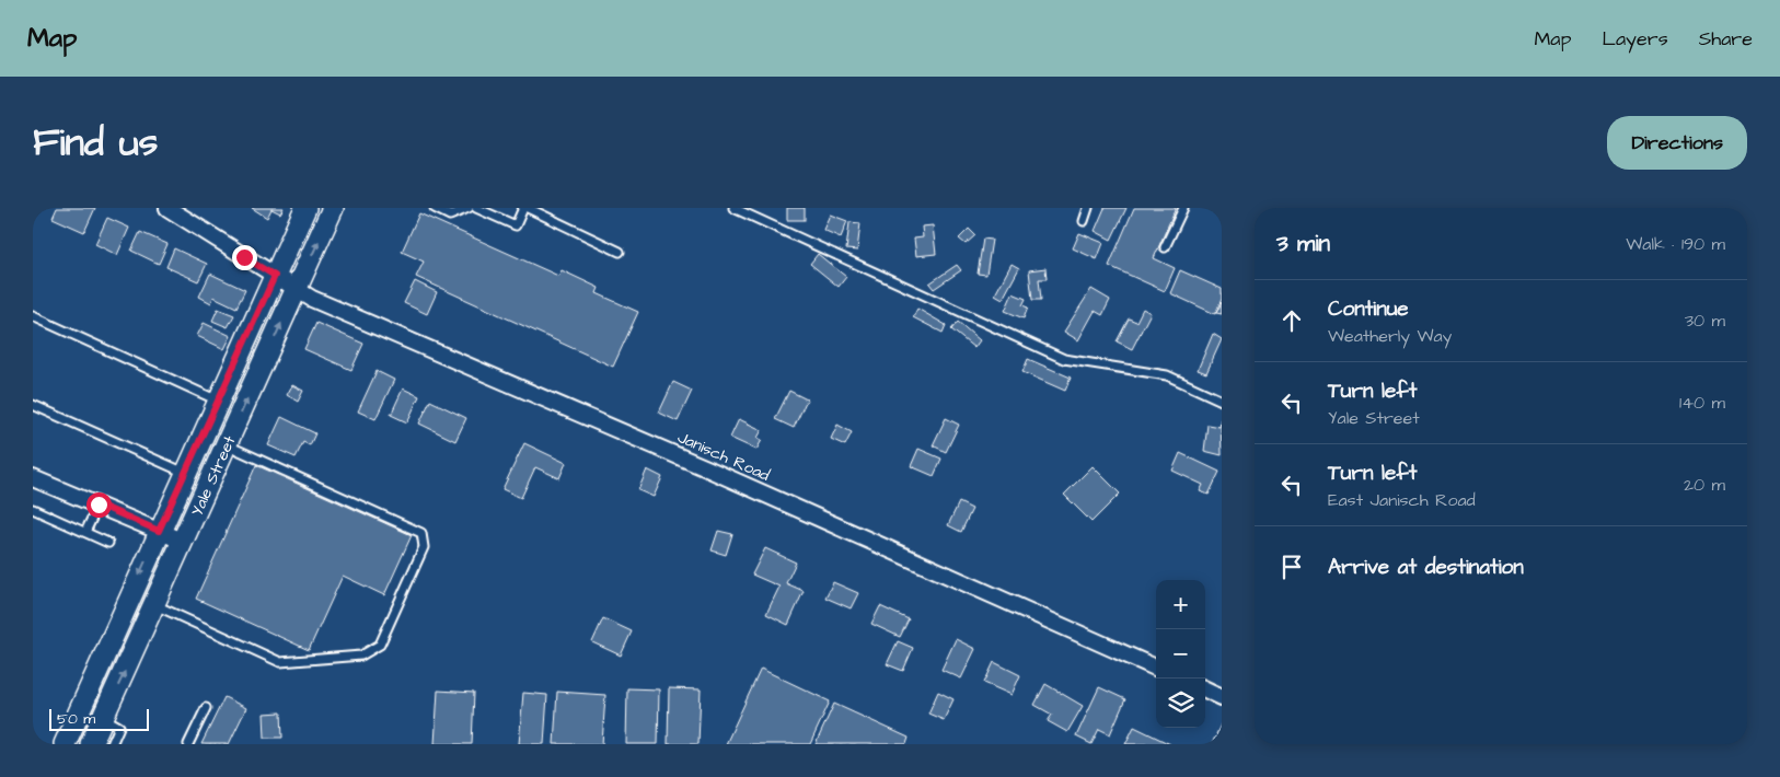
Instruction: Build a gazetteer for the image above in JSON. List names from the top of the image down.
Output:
{
  "streets": {
    "main road": ["Yale Street"],
    "street": ["Janisch Road"]
  },
  "crossings": [
    ["Janisch Road", "Yale Street"]
  ],
  "scale_bar": "50 m",
  "page": {
    "header": "Map",
    "nav": ["Map", "Layers", "Share"],
    "title": "Find us",
    "buttons": "Directions",
    "heading": ["3 min", "Walk · 190 m"],
    "list": [
      ["Continue", "Weatherly Way", "30 m"],
      ["Turn left", "Yale Street", "140 m"],
      ["Turn left", "East Janisch Road", "20 m"],
      "Arrive at destination"
    ],
    "map_buttons": ["+", "−"],
    "scale": "50 m"
  }
}
